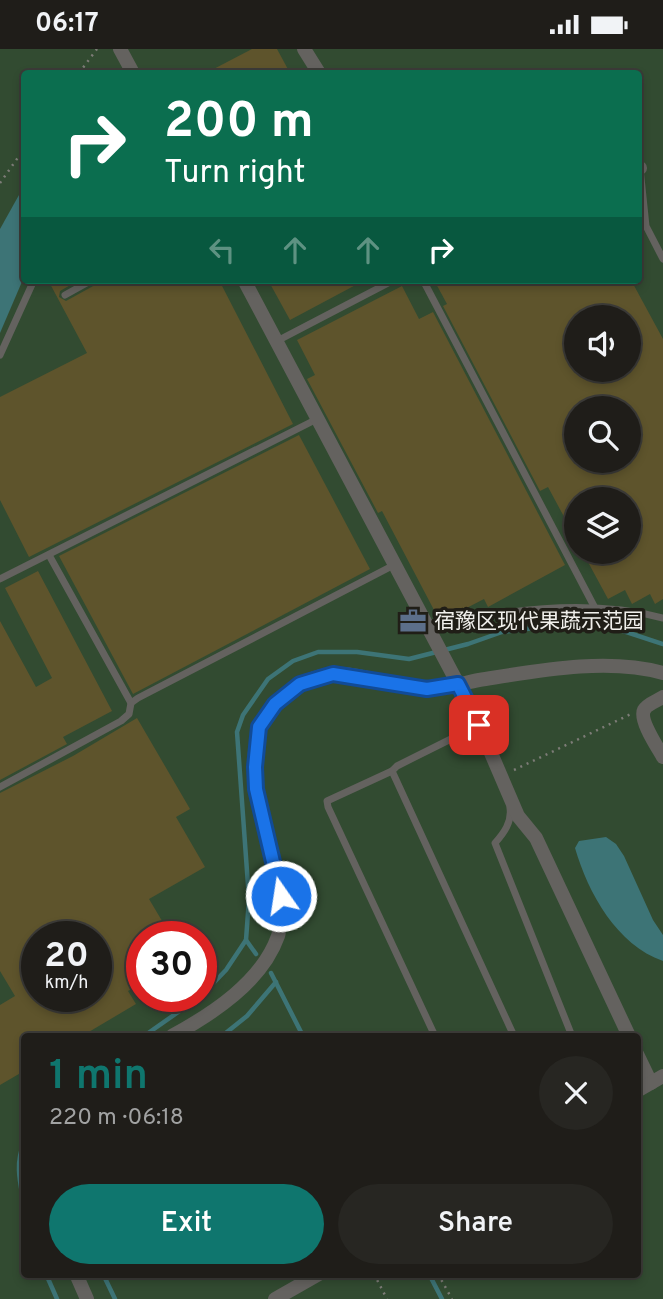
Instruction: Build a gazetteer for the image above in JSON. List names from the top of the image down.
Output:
{
  "places": {
    "office": ["宿豫区现代果蔬示范园"]
  },
  "page": {
    "status": "06:17",
    "turn": ["200 m", "Turn right"],
    "speed": "20 km/h",
    "limit": "30",
    "heading": ["1 min", "220 m · 06:18"],
    "buttons": ["Exit", "Share"]
  }
}
